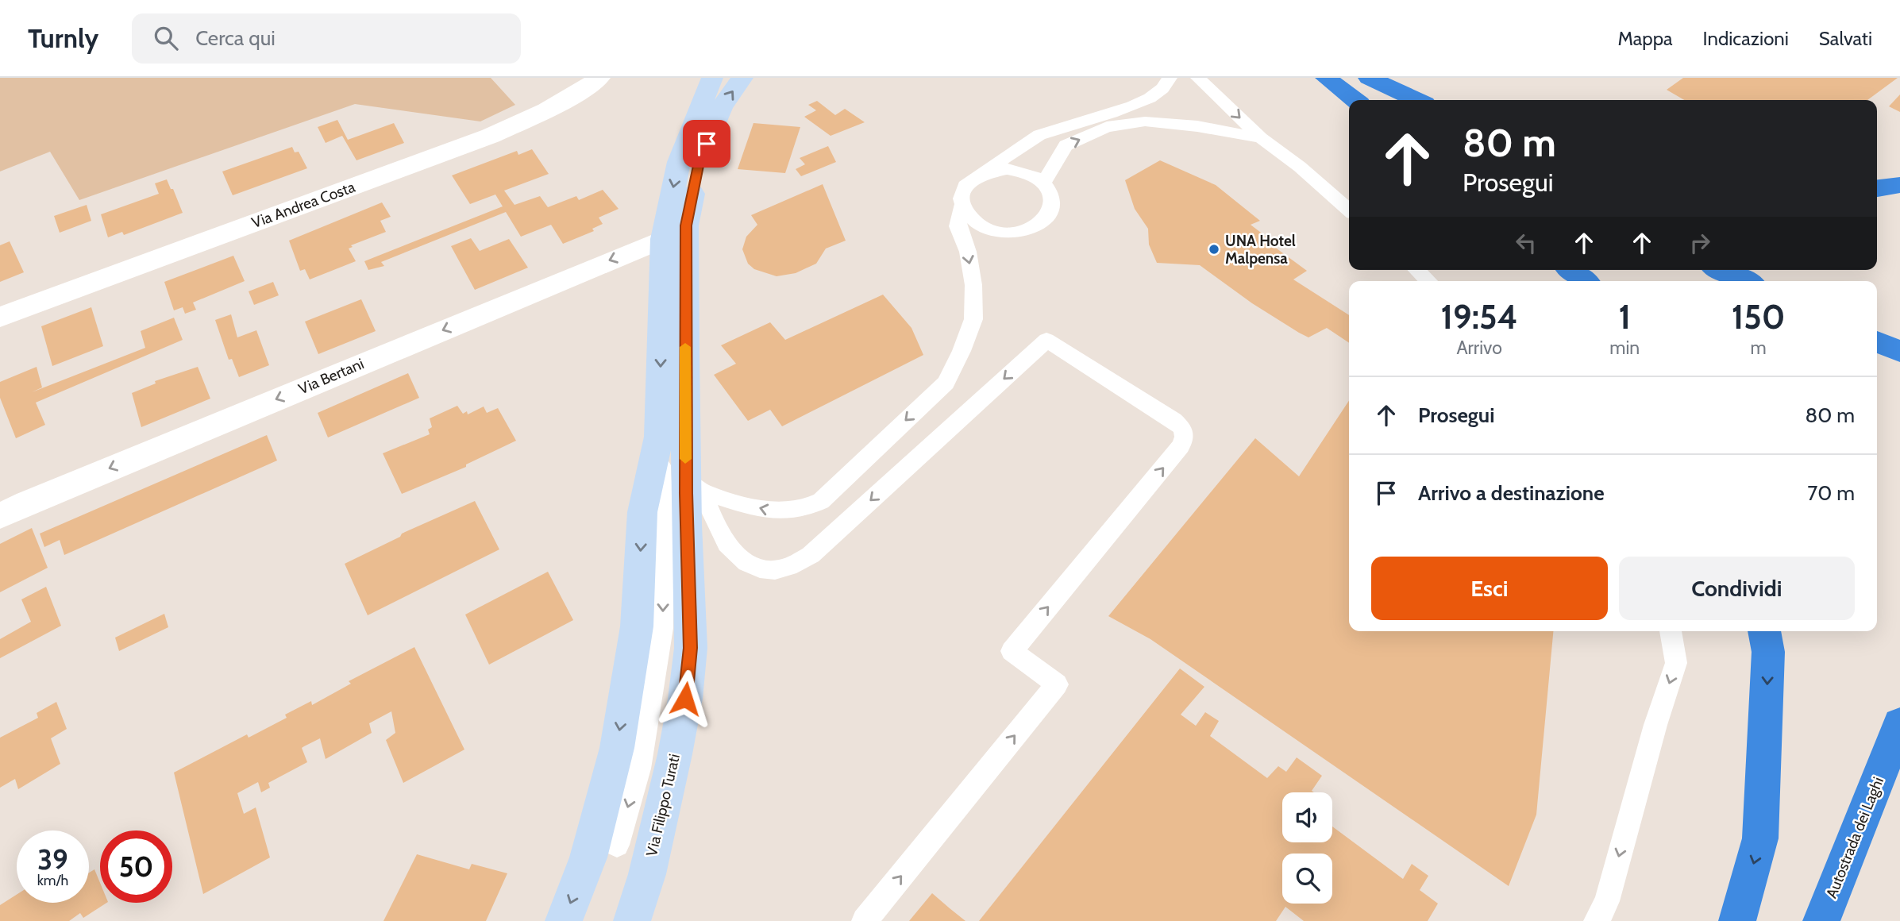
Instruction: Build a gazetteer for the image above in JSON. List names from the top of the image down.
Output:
{
  "streets": {
    "highway": ["Autostrada dei Laghi"],
    "main road": ["Via Filippo Turati"],
    "street": ["Via Andrea Costa", "Via Bertani"]
  },
  "one_way": ["Via Bertani"],
  "places": ["UNA Hotel Malpensa"],
  "page": {
    "header": "Turnly",
    "search": "Cerca qui",
    "nav": ["Mappa", "Indicazioni", "Salvati"],
    "turn": ["80 m", "Prosegui"],
    "eta": [
      "19:54",
      "Arrivo",
      "1",
      "min",
      "150",
      "m"
    ],
    "list": [
      {
        "name": "Prosegui",
        "value": "80 m"
      },
      {
        "name": "Arrivo a destinazione",
        "value": "70 m"
      }
    ],
    "buttons": ["Esci", "Condividi"],
    "speed": "39 km/h",
    "limit": "50"
  }
}
